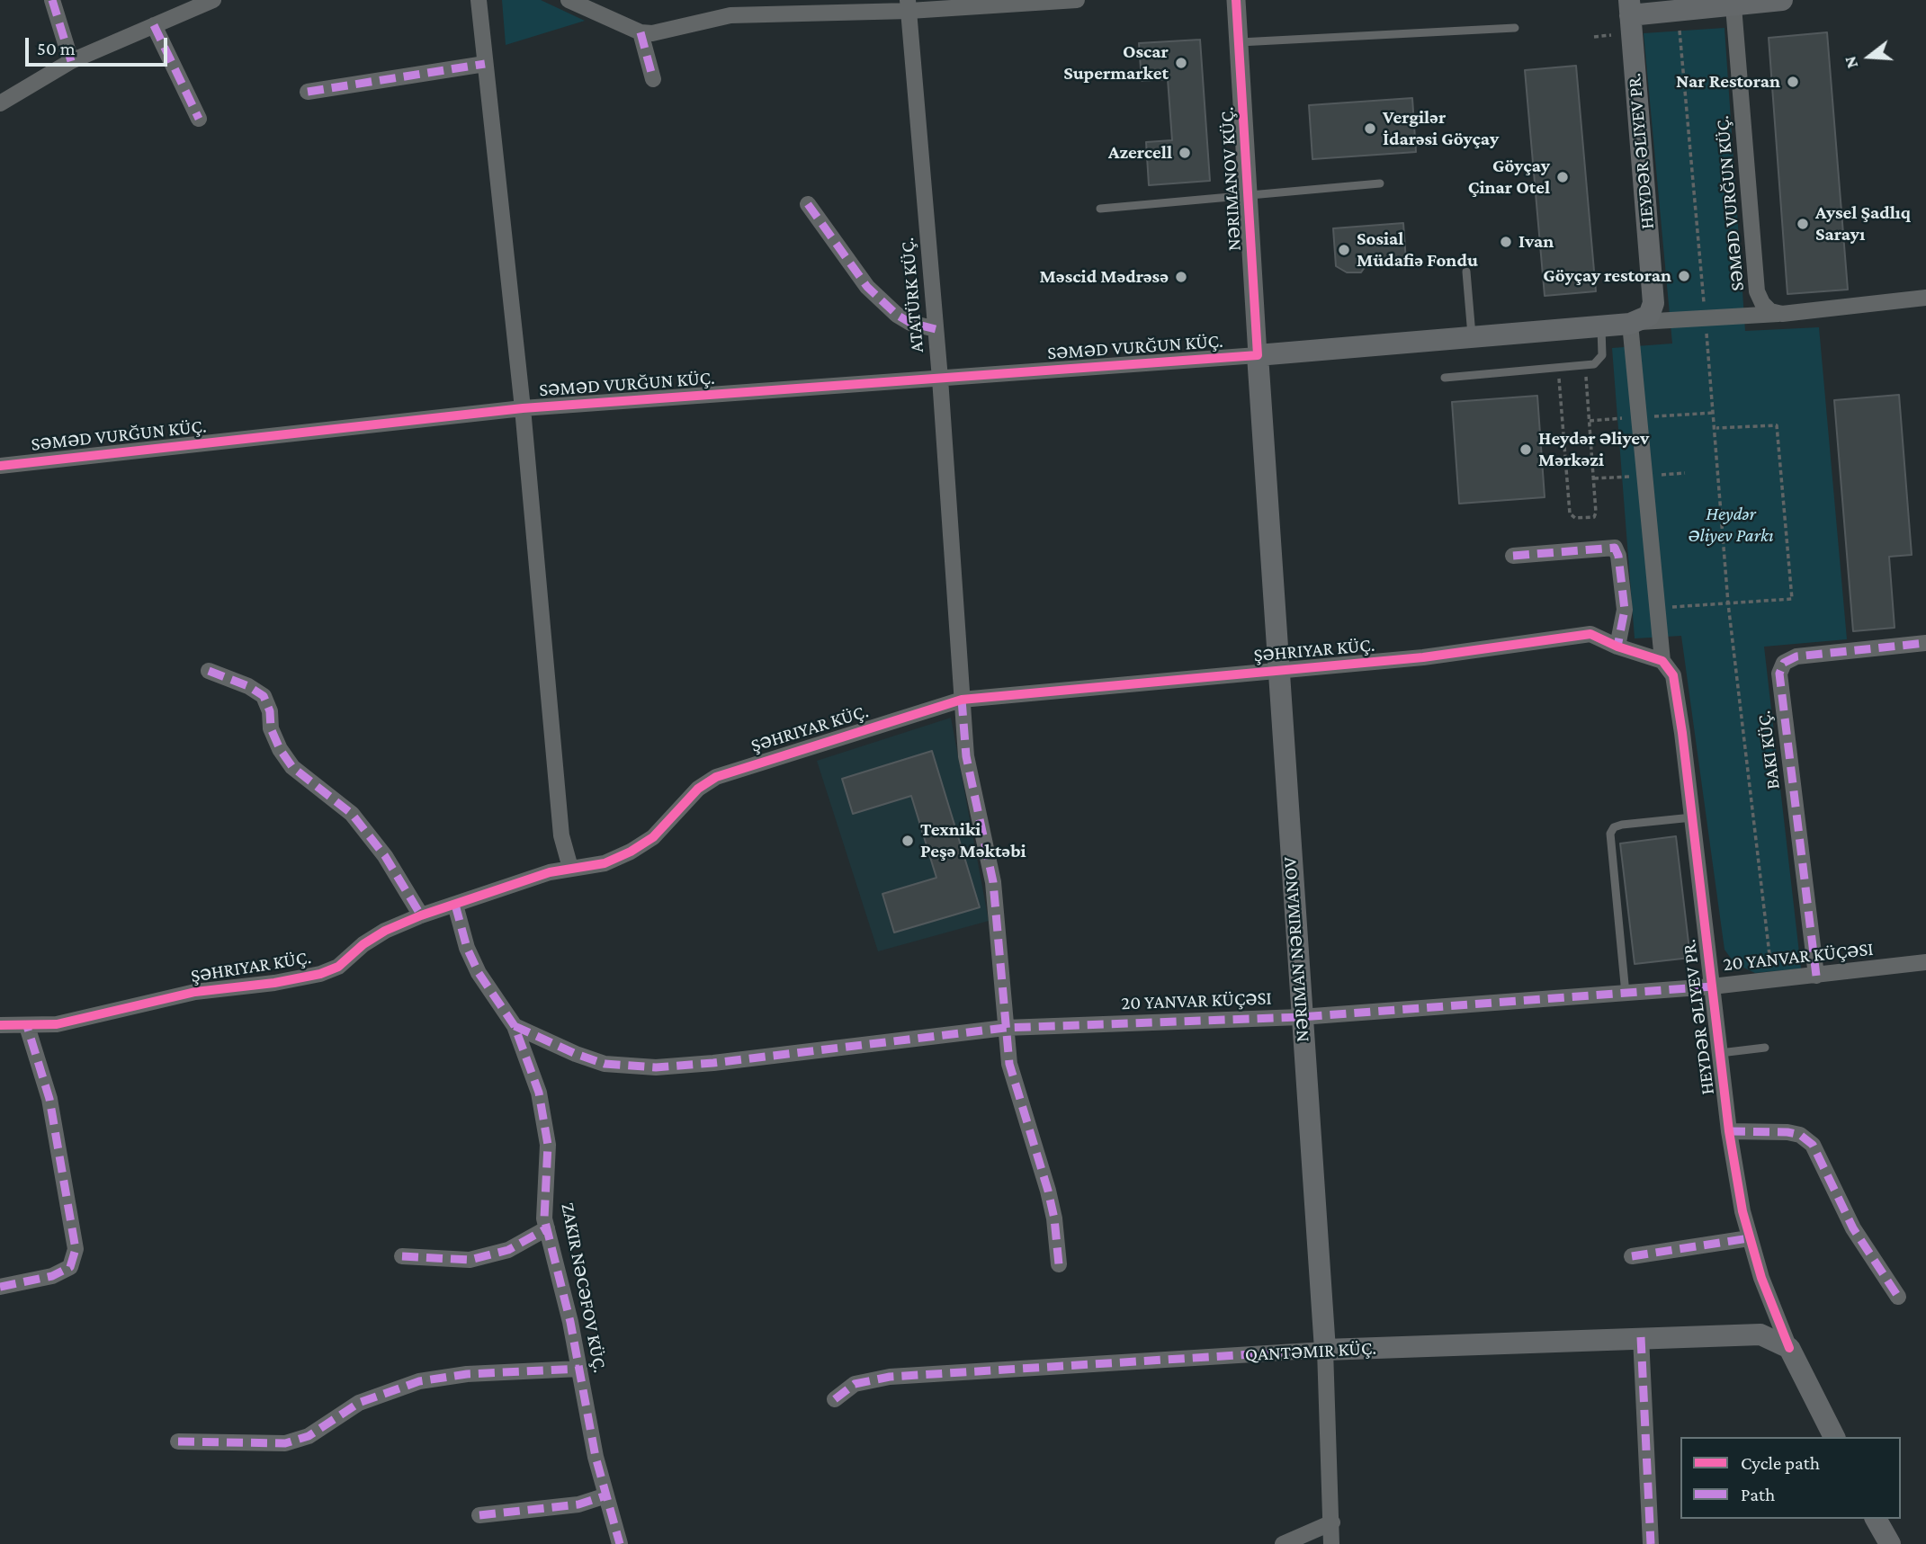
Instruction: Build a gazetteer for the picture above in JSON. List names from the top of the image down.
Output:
{
  "streets": {
    "main road": ["HEYDƏR ƏLIYEV PR.", "NƏRIMAN NƏRIMANOV", "QANTƏMIR KÜÇ."],
    "street": [
      "NƏRIMANOV KÜÇ.",
      "SƏMƏD VURĞUN KÜÇ.",
      "ATATÜRK KÜÇ.",
      "ŞƏHRIYAR KÜÇ.",
      "20 YANVAR KÜÇƏSI",
      "ZAKIR NƏCƏFOV KÜÇ."
    ]
  },
  "crossings": [
    ["HEYDƏR ƏLIYEV PR.", "ŞƏHRIYAR KÜÇ."],
    ["HEYDƏR ƏLIYEV PR.", "20 YANVAR KÜÇƏSI"],
    ["HEYDƏR ƏLIYEV PR.", "QANTƏMIR KÜÇ."],
    ["NƏRIMANOV KÜÇ.", "SƏMƏD VURĞUN KÜÇ."],
    ["NƏRIMANOV KÜÇ.", "NƏRIMAN NƏRIMANOV"],
    ["SƏMƏD VURĞUN KÜÇ.", "ATATÜRK KÜÇ."],
    ["SƏMƏD VURĞUN KÜÇ.", "NƏRIMAN NƏRIMANOV"],
    ["ATATÜRK KÜÇ.", "ŞƏHRIYAR KÜÇ."],
    ["ATATÜRK KÜÇ.", "20 YANVAR KÜÇƏSI"],
    ["ŞƏHRIYAR KÜÇ.", "NƏRIMAN NƏRIMANOV"],
    ["ŞƏHRIYAR KÜÇ.", "ZAKIR NƏCƏFOV KÜÇ."],
    ["NƏRIMAN NƏRIMANOV", "20 YANVAR KÜÇƏSI"],
    ["NƏRIMAN NƏRIMANOV", "QANTƏMIR KÜÇ."],
    ["20 YANVAR KÜÇƏSI", "ZAKIR NƏCƏFOV KÜÇ."]
  ],
  "parks": ["Heydər Əliyev Parkı"],
  "places": [
    "Oscar Supermarket",
    "Nar Restoran",
    "Vergilər İdarəsi Göyçay",
    "Azercell",
    "Göyçay Çinar Otel",
    "Aysel Şadlıq Sarayı",
    "Ivan",
    "Sosial Müdafiə Fondu",
    "Göyçay restoran",
    "Məscid Mədrəsə",
    "Heydər Əliyev Mərkəzi",
    "Texniki Peşə Məktəbi"
  ],
  "legend": ["Cycle path", "Path"],
  "scale_bar": "50 m",
  "north": "left"
}
